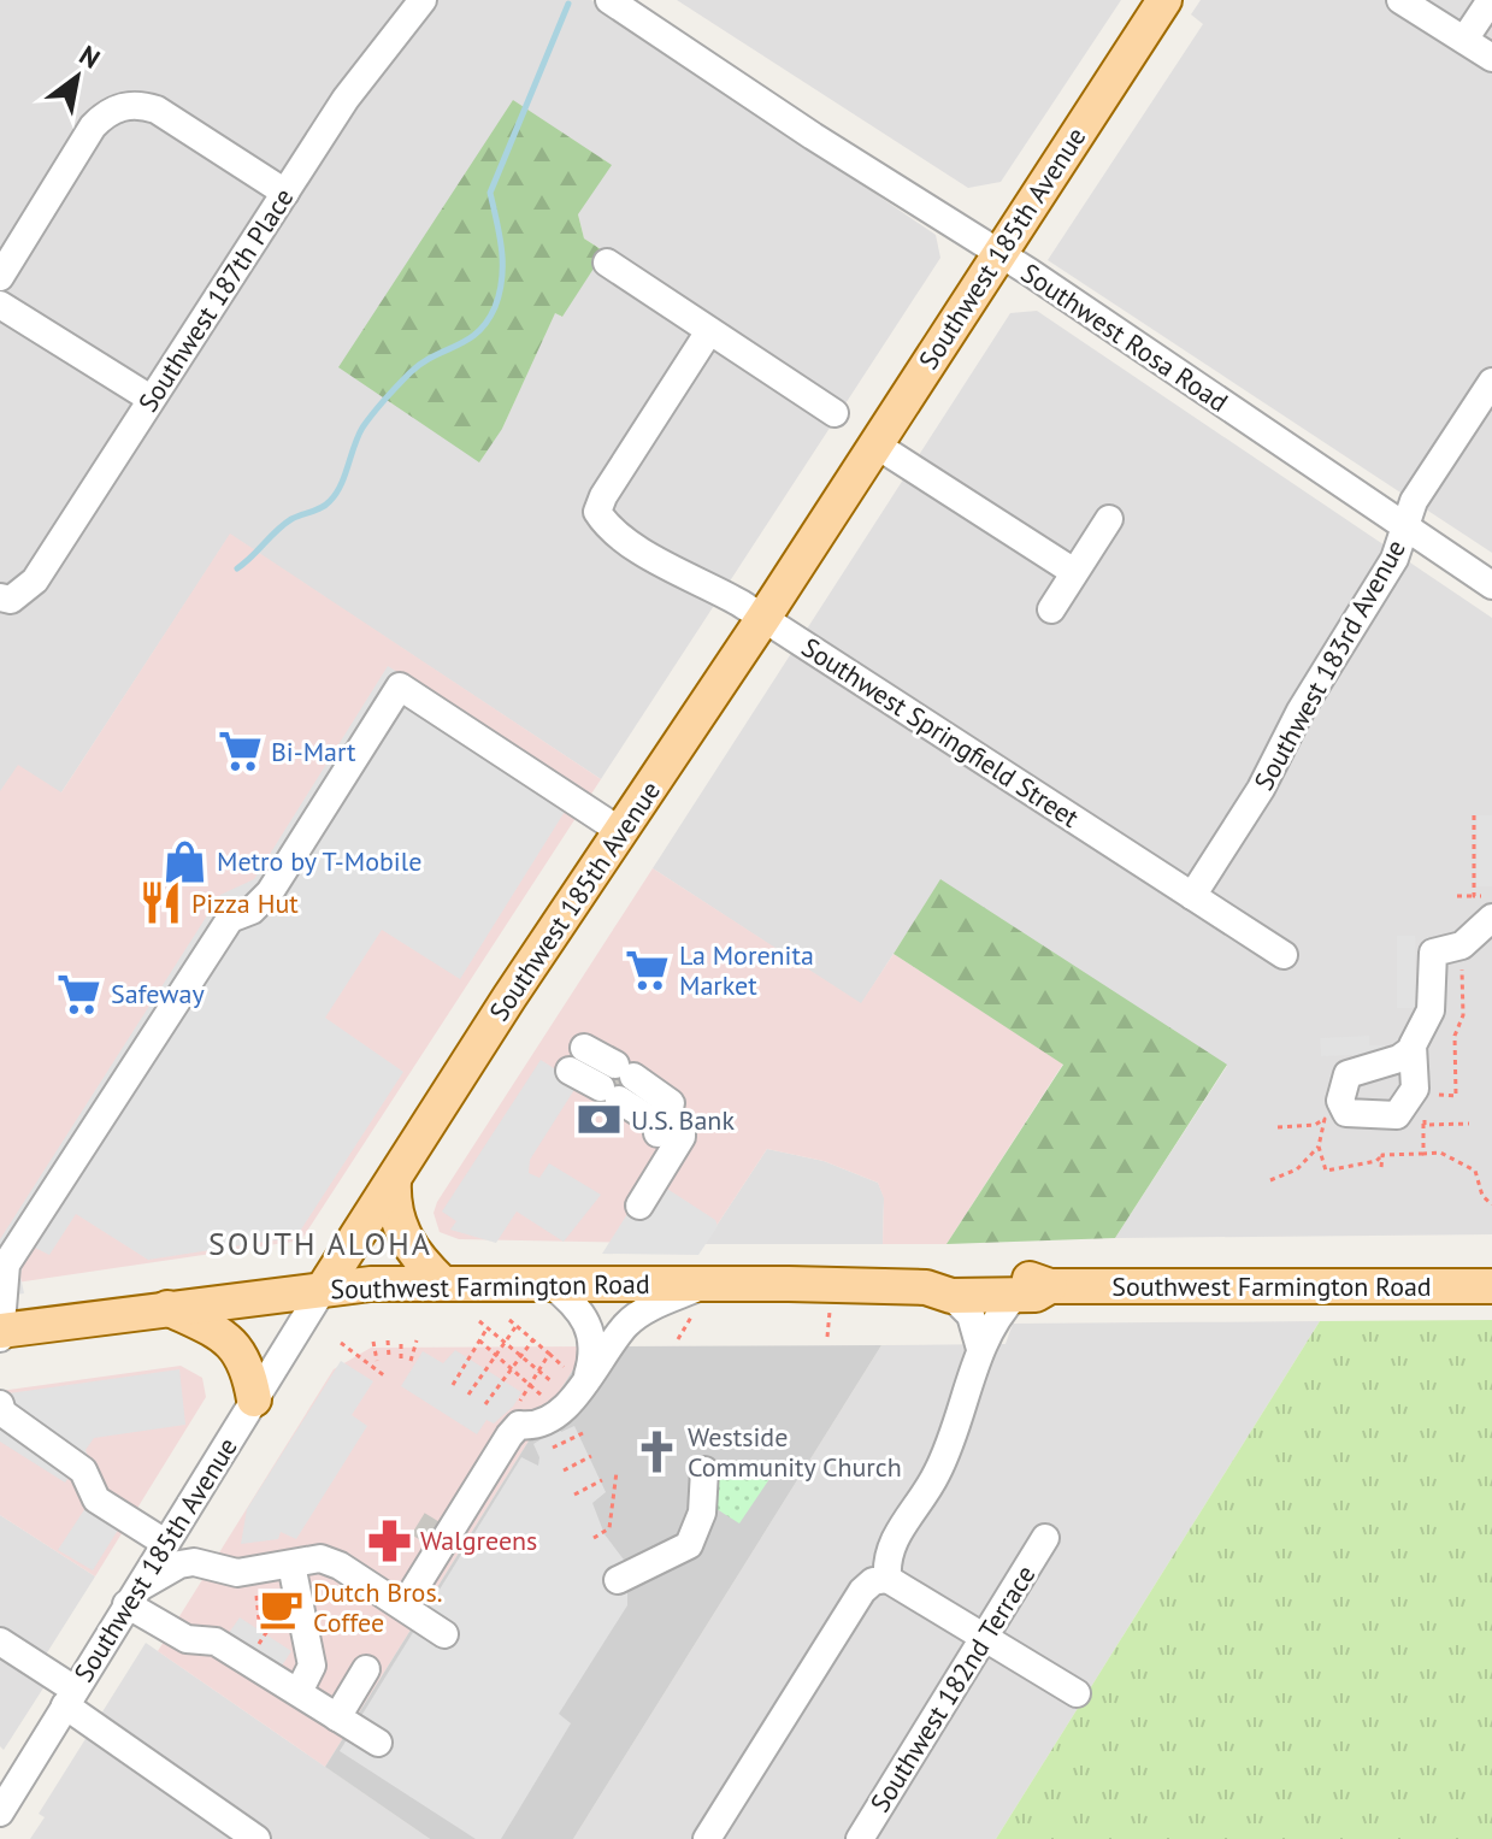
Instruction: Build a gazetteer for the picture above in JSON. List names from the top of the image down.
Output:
{
  "streets": {
    "main road": ["Southwest 185th Avenue", "Southwest Farmington Road"],
    "street": [
      "Southwest 187th Place",
      "Southwest Rosa Road",
      "Southwest 183rd Avenue",
      "Southwest Springfield Street",
      "Southwest 182nd Terrace"
    ]
  },
  "crossings": [
    ["Southwest 185th Avenue", "Southwest Rosa Road"],
    ["Southwest 185th Avenue", "Southwest Springfield Street"],
    ["Southwest 185th Avenue", "Southwest Farmington Road"],
    ["Southwest Rosa Road", "Southwest 183rd Avenue"],
    ["Southwest 183rd Avenue", "Southwest Springfield Street"]
  ],
  "districts": ["SOUTH ALOHA"],
  "places": {
    "supermarket": ["Bi-Mart", "La Morenita Market", "Safeway"],
    "shop": ["Metro by T-Mobile"],
    "restaurant": ["Pizza Hut"],
    "bank": ["U.S. Bank"],
    "church": ["Westside Community Church"],
    "pharmacy": ["Walgreens"],
    "cafe": ["Dutch Bros. Coffee"]
  },
  "north": "top right"
}
